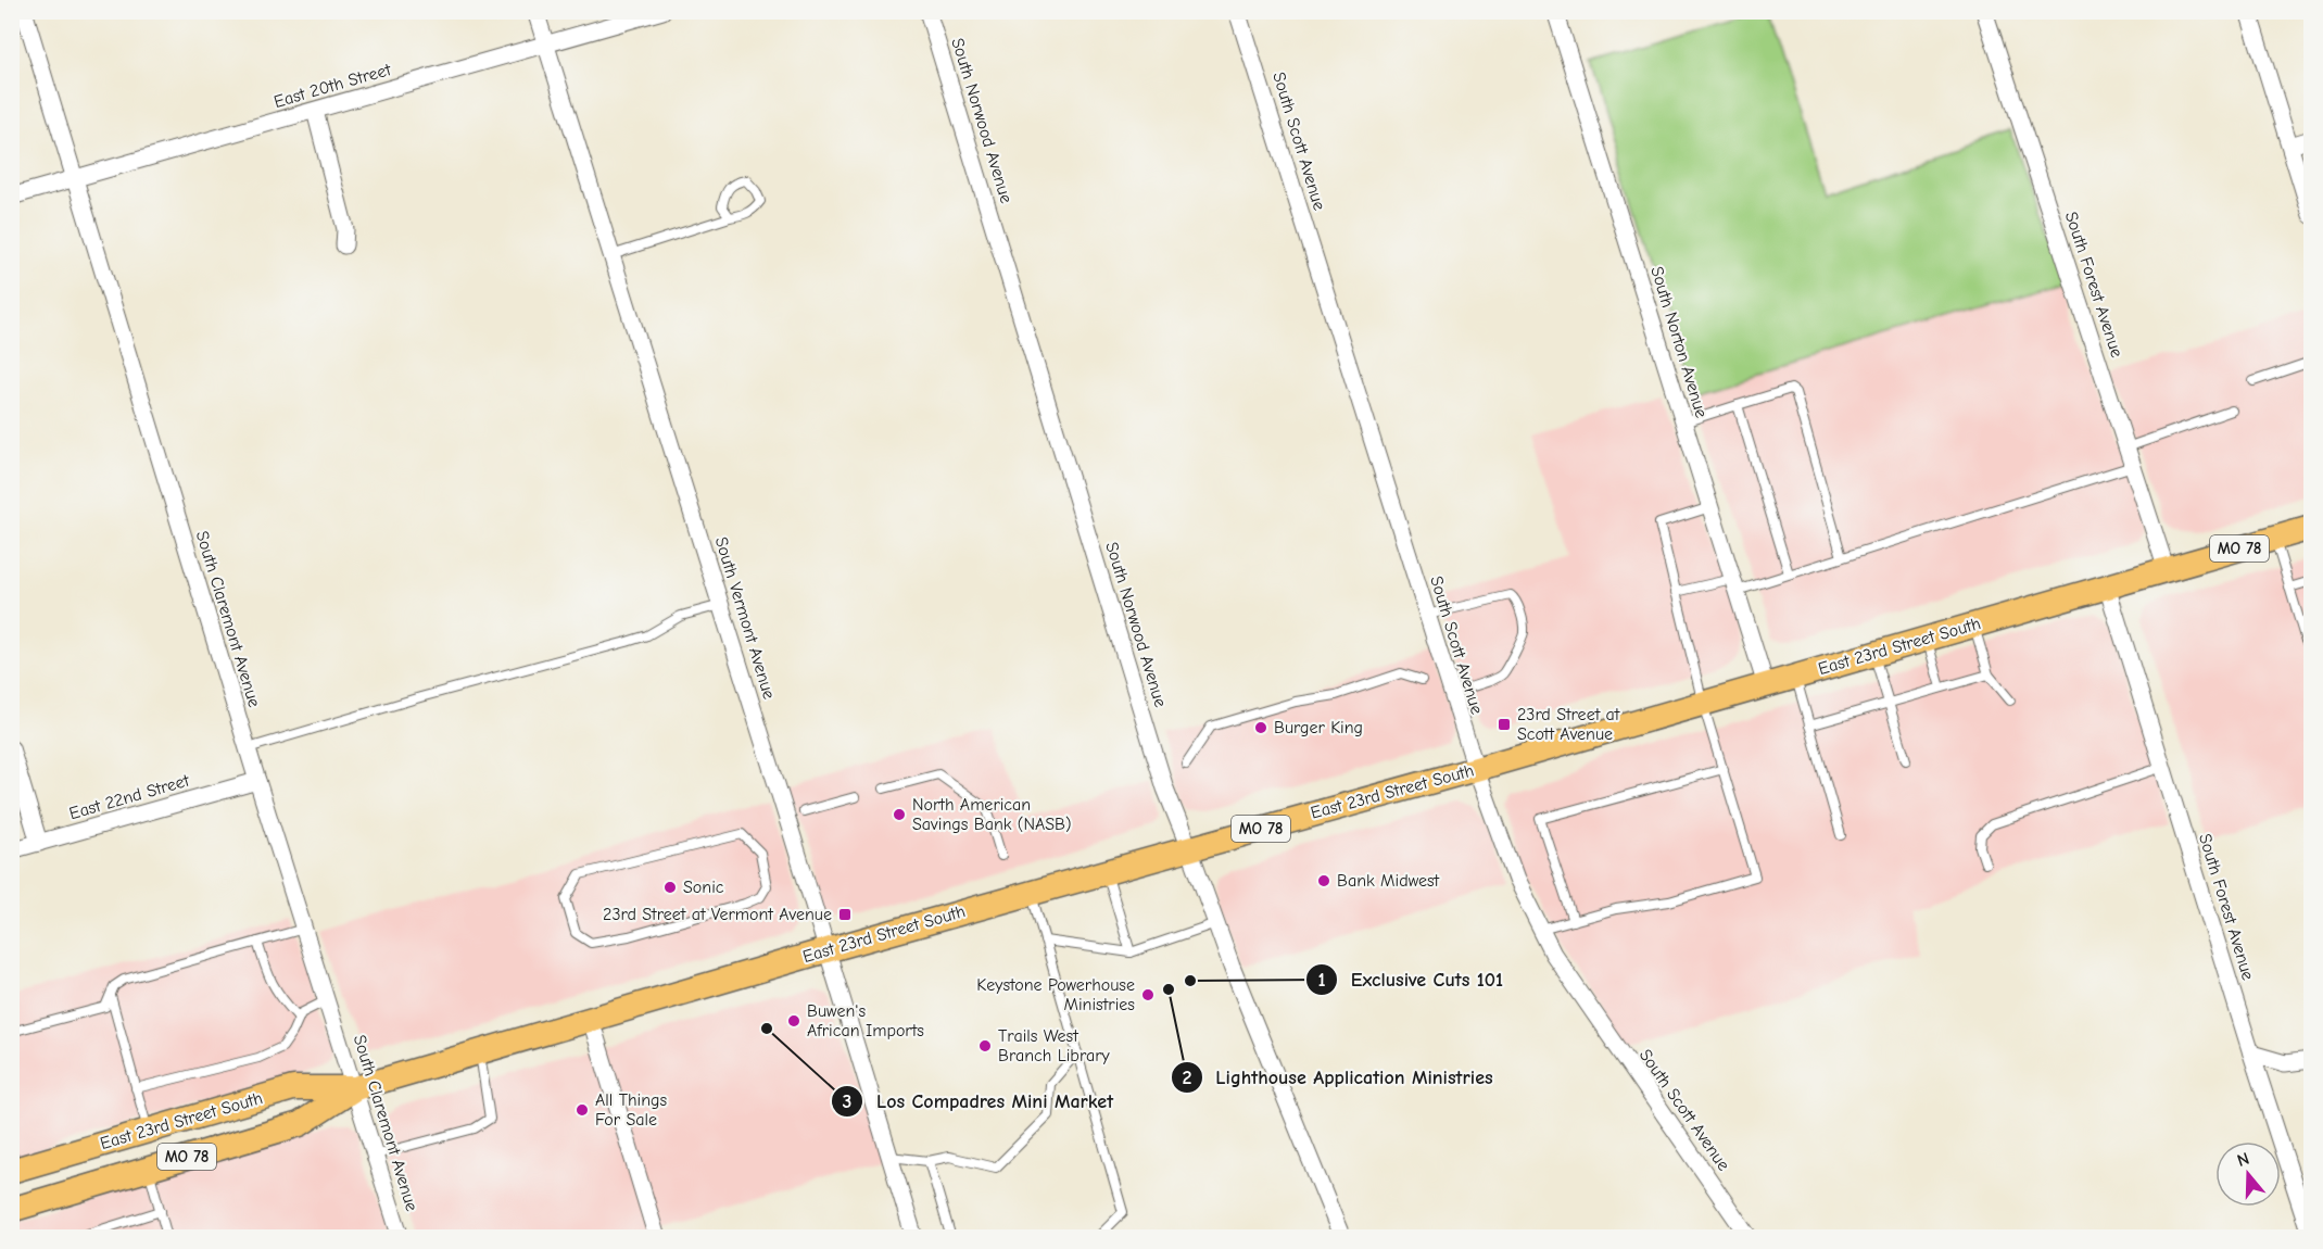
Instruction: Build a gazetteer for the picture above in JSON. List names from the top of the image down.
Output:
{
  "streets": {
    "main road": ["MO 78", "East 23rd Street South"],
    "street": [
      "East 20th Street",
      "South Norwood Avenue",
      "South Scott Avenue",
      "South Forest Avenue",
      "South Norton Avenue",
      "South Vermont Avenue",
      "South Claremont Avenue",
      "East 22nd Street"
    ]
  },
  "crossings": [
    ["East 20th Street", "South Vermont Avenue"],
    ["East 20th Street", "South Claremont Avenue"],
    ["South Norwood Avenue", "East 23rd Street South"],
    ["South Scott Avenue", "East 23rd Street South"],
    ["South Forest Avenue", "MO 78"],
    ["South Forest Avenue", "East 23rd Street South"],
    ["South Norton Avenue", "East 23rd Street South"],
    ["MO 78", "East 23rd Street South"],
    ["South Vermont Avenue", "East 23rd Street South"],
    ["South Claremont Avenue", "East 23rd Street South"],
    ["South Claremont Avenue", "East 22nd Street"]
  ],
  "places": {
    "transit": ["23rd Street at Scott Avenue", "23rd Street at Vermont Avenue"],
    "other": [
      "Burger King",
      "North American Savings Bank (NASB)",
      "Bank Midwest",
      "Sonic",
      "Exclusive Cuts 101",
      "Lighthouse Application Ministries",
      "Keystone Powerhouse Ministries",
      "Buwen's African Imports",
      "Los Compadres Mini Market",
      "Trails West Branch Library",
      "All Things For Sale"
    ]
  },
  "north": "top"
}
